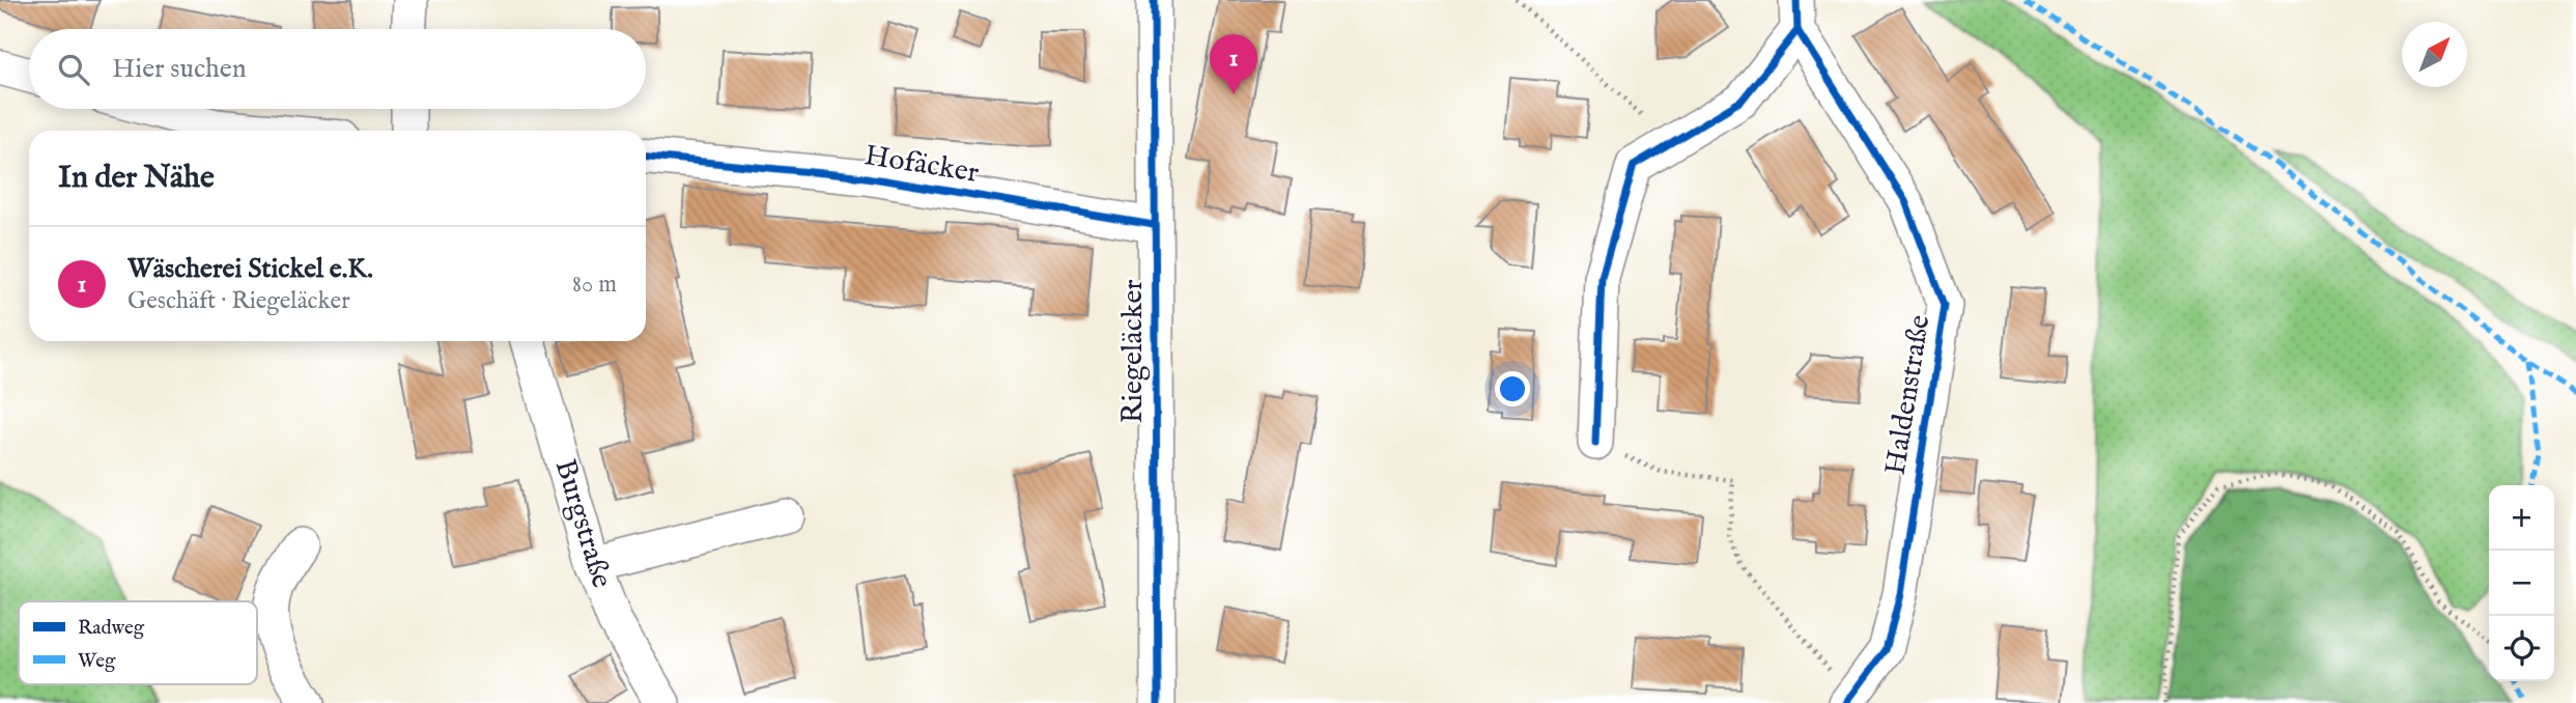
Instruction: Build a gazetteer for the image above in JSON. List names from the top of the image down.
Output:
{
  "streets": {
    "street": [
      "Hofäcker",
      "Riegeläcker",
      "Haldenstraße",
      "Burgstraße"
    ]
  },
  "crossings": [
    ["Hofäcker", "Riegeläcker"]
  ],
  "legend": ["Radweg", "Weg"],
  "north": "top right",
  "page": {
    "search": "Hier suchen",
    "pins": "1",
    "heading": "In der Nähe",
    "list": [
      {
        "mark": "1",
        "name": "Wäscherei Stickel e.K.",
        "note": "Geschäft · Riegeläcker",
        "value": "80 m"
      }
    ],
    "map_buttons": ["+", "−"]
  }
}
